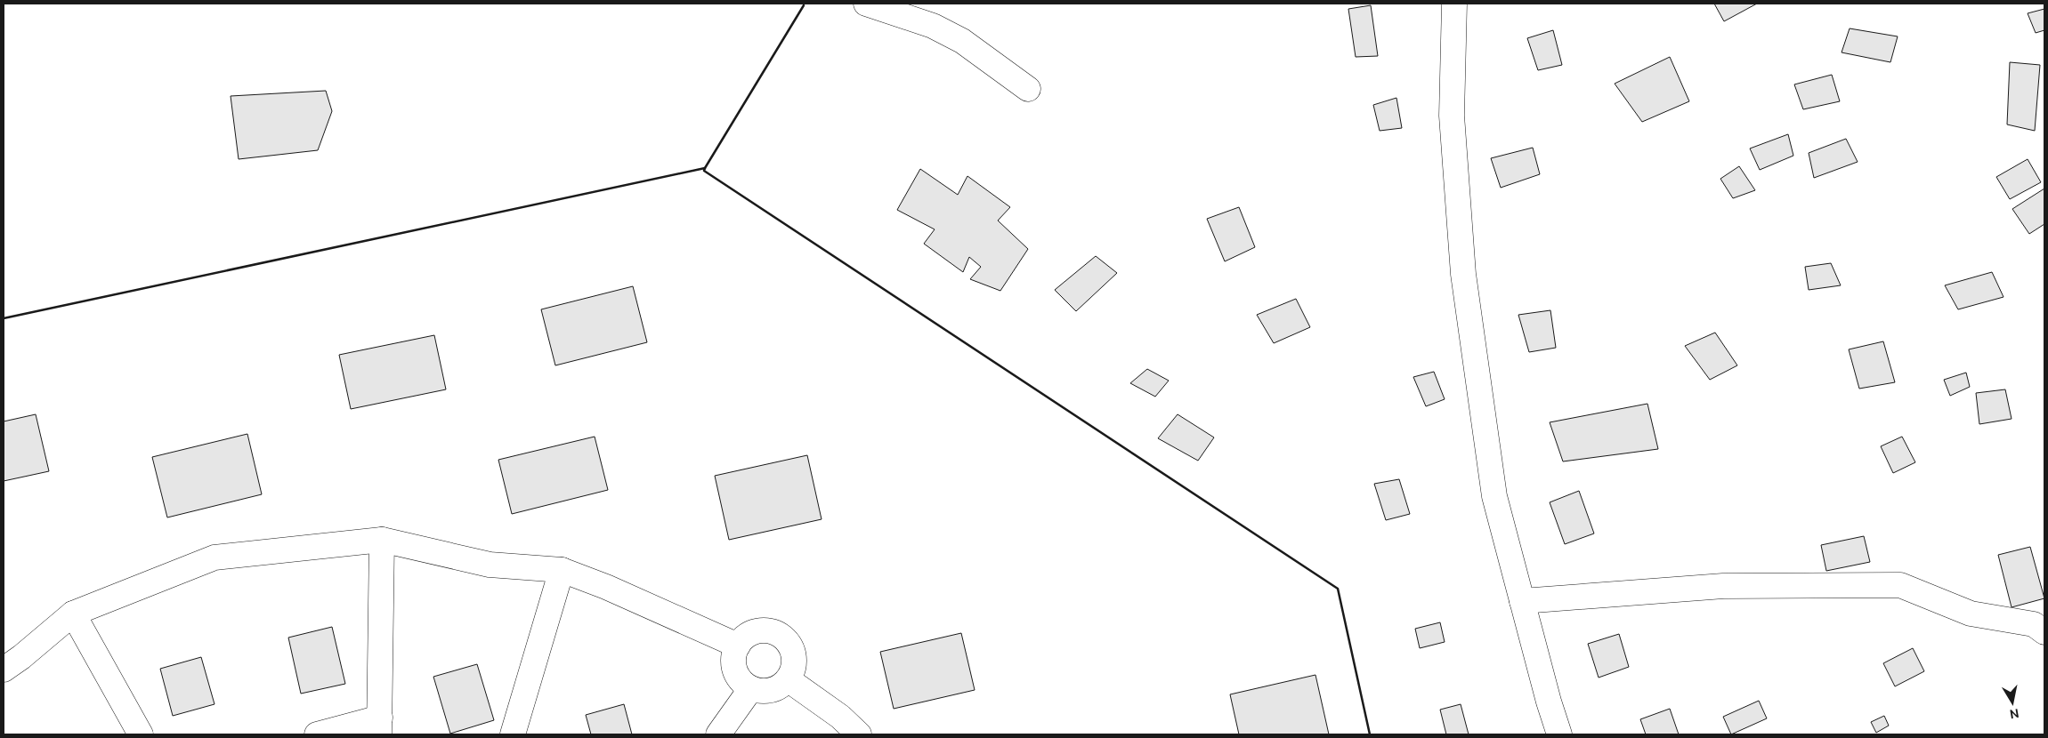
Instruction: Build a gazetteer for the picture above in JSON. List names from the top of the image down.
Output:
{
  "north": "bottom"
}
